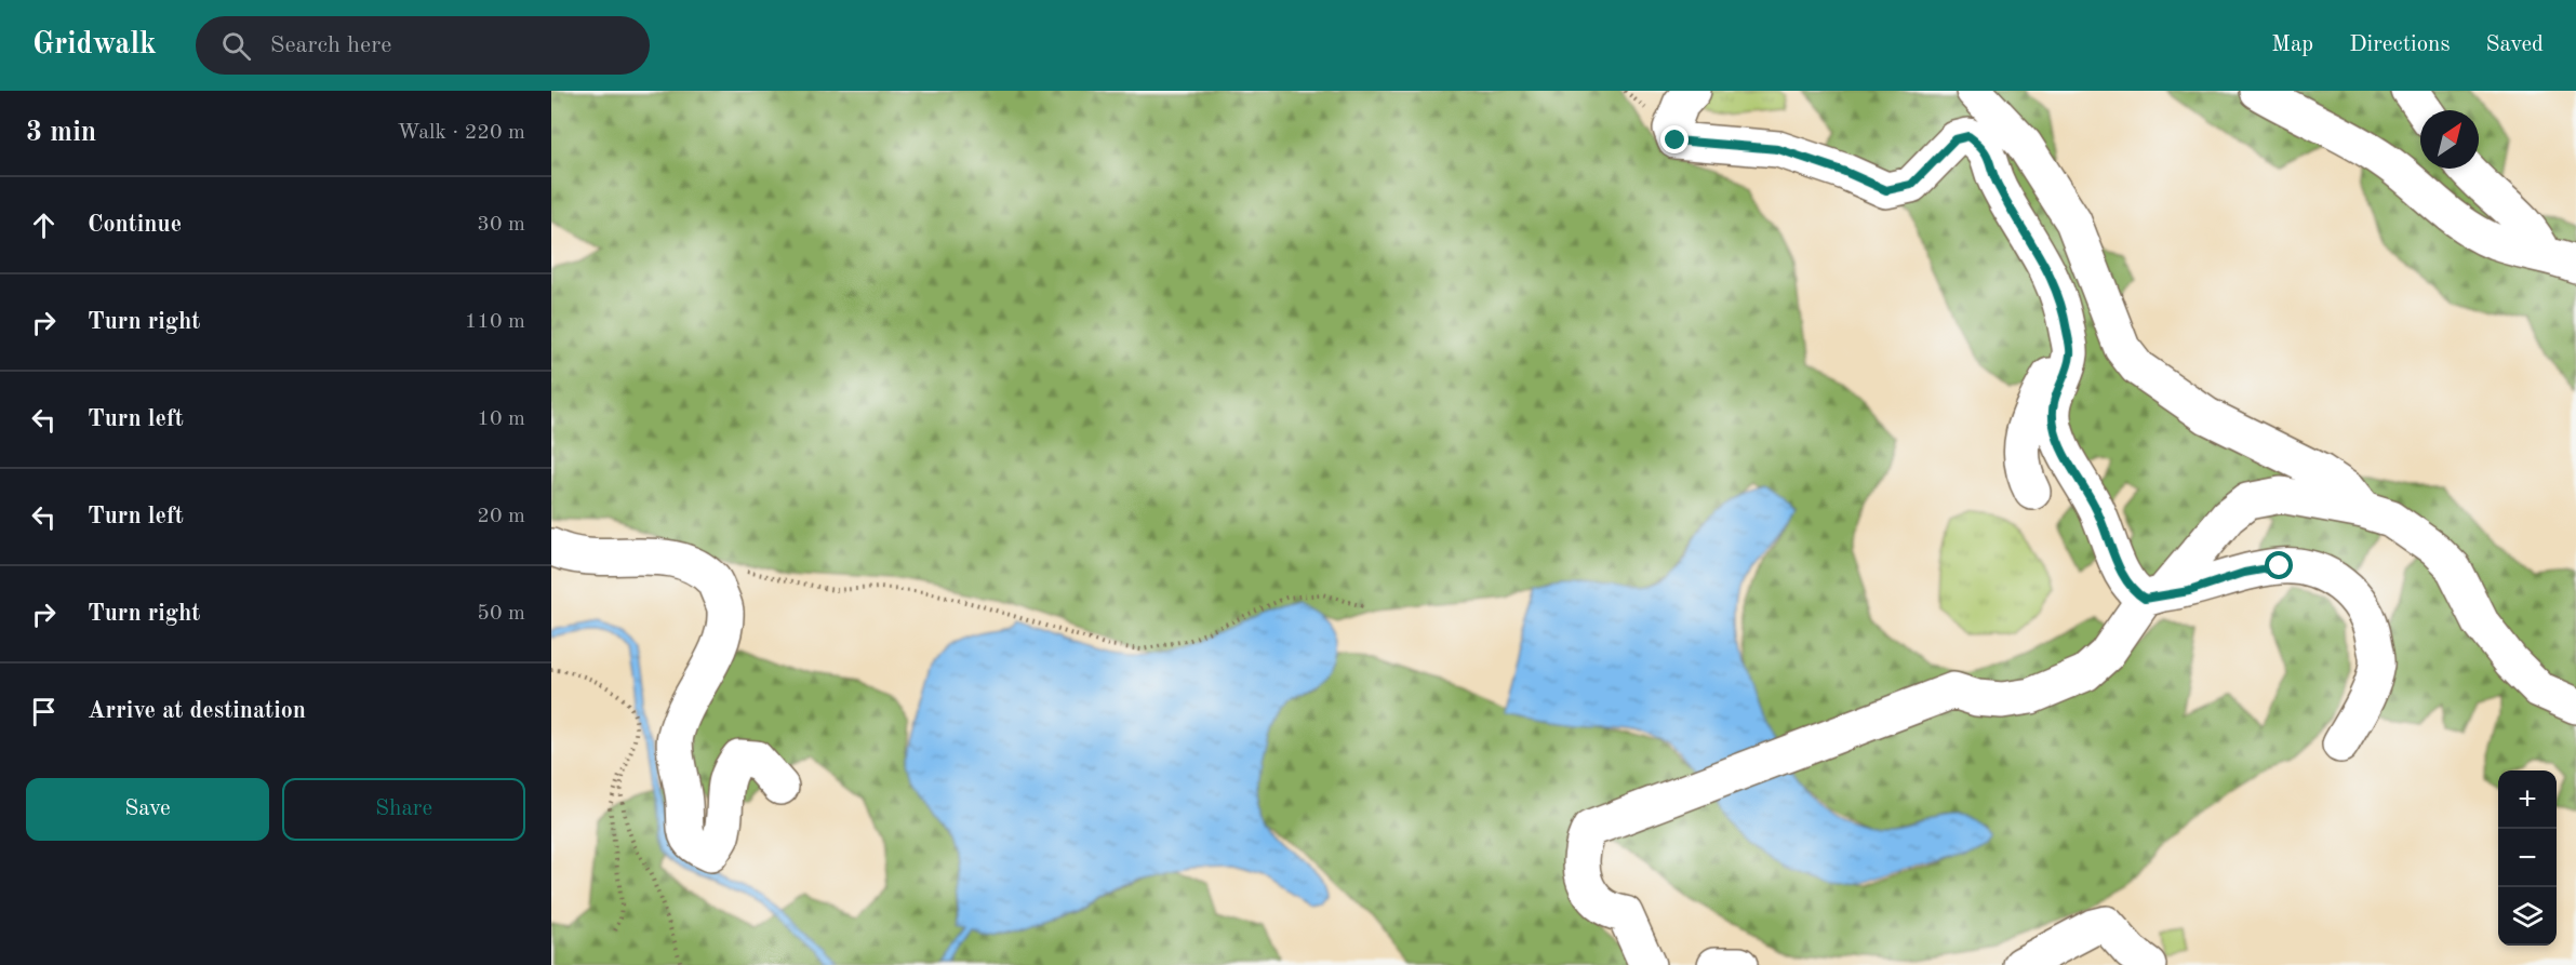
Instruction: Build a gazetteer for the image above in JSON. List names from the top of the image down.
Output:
{
  "north": "top right",
  "page": {
    "header": "Gridwalk",
    "search": "Search here",
    "nav": ["Map", "Directions", "Saved"],
    "heading": ["3 min", "Walk · 220 m"],
    "list": [
      ["Continue", "30 m"],
      ["Turn right", "110 m"],
      ["Turn left", "10 m"],
      ["Turn left", "20 m"],
      ["Turn right", "50 m"],
      "Arrive at destination"
    ],
    "buttons": ["Save", "Share"],
    "map_buttons": ["+", "−"]
  }
}
